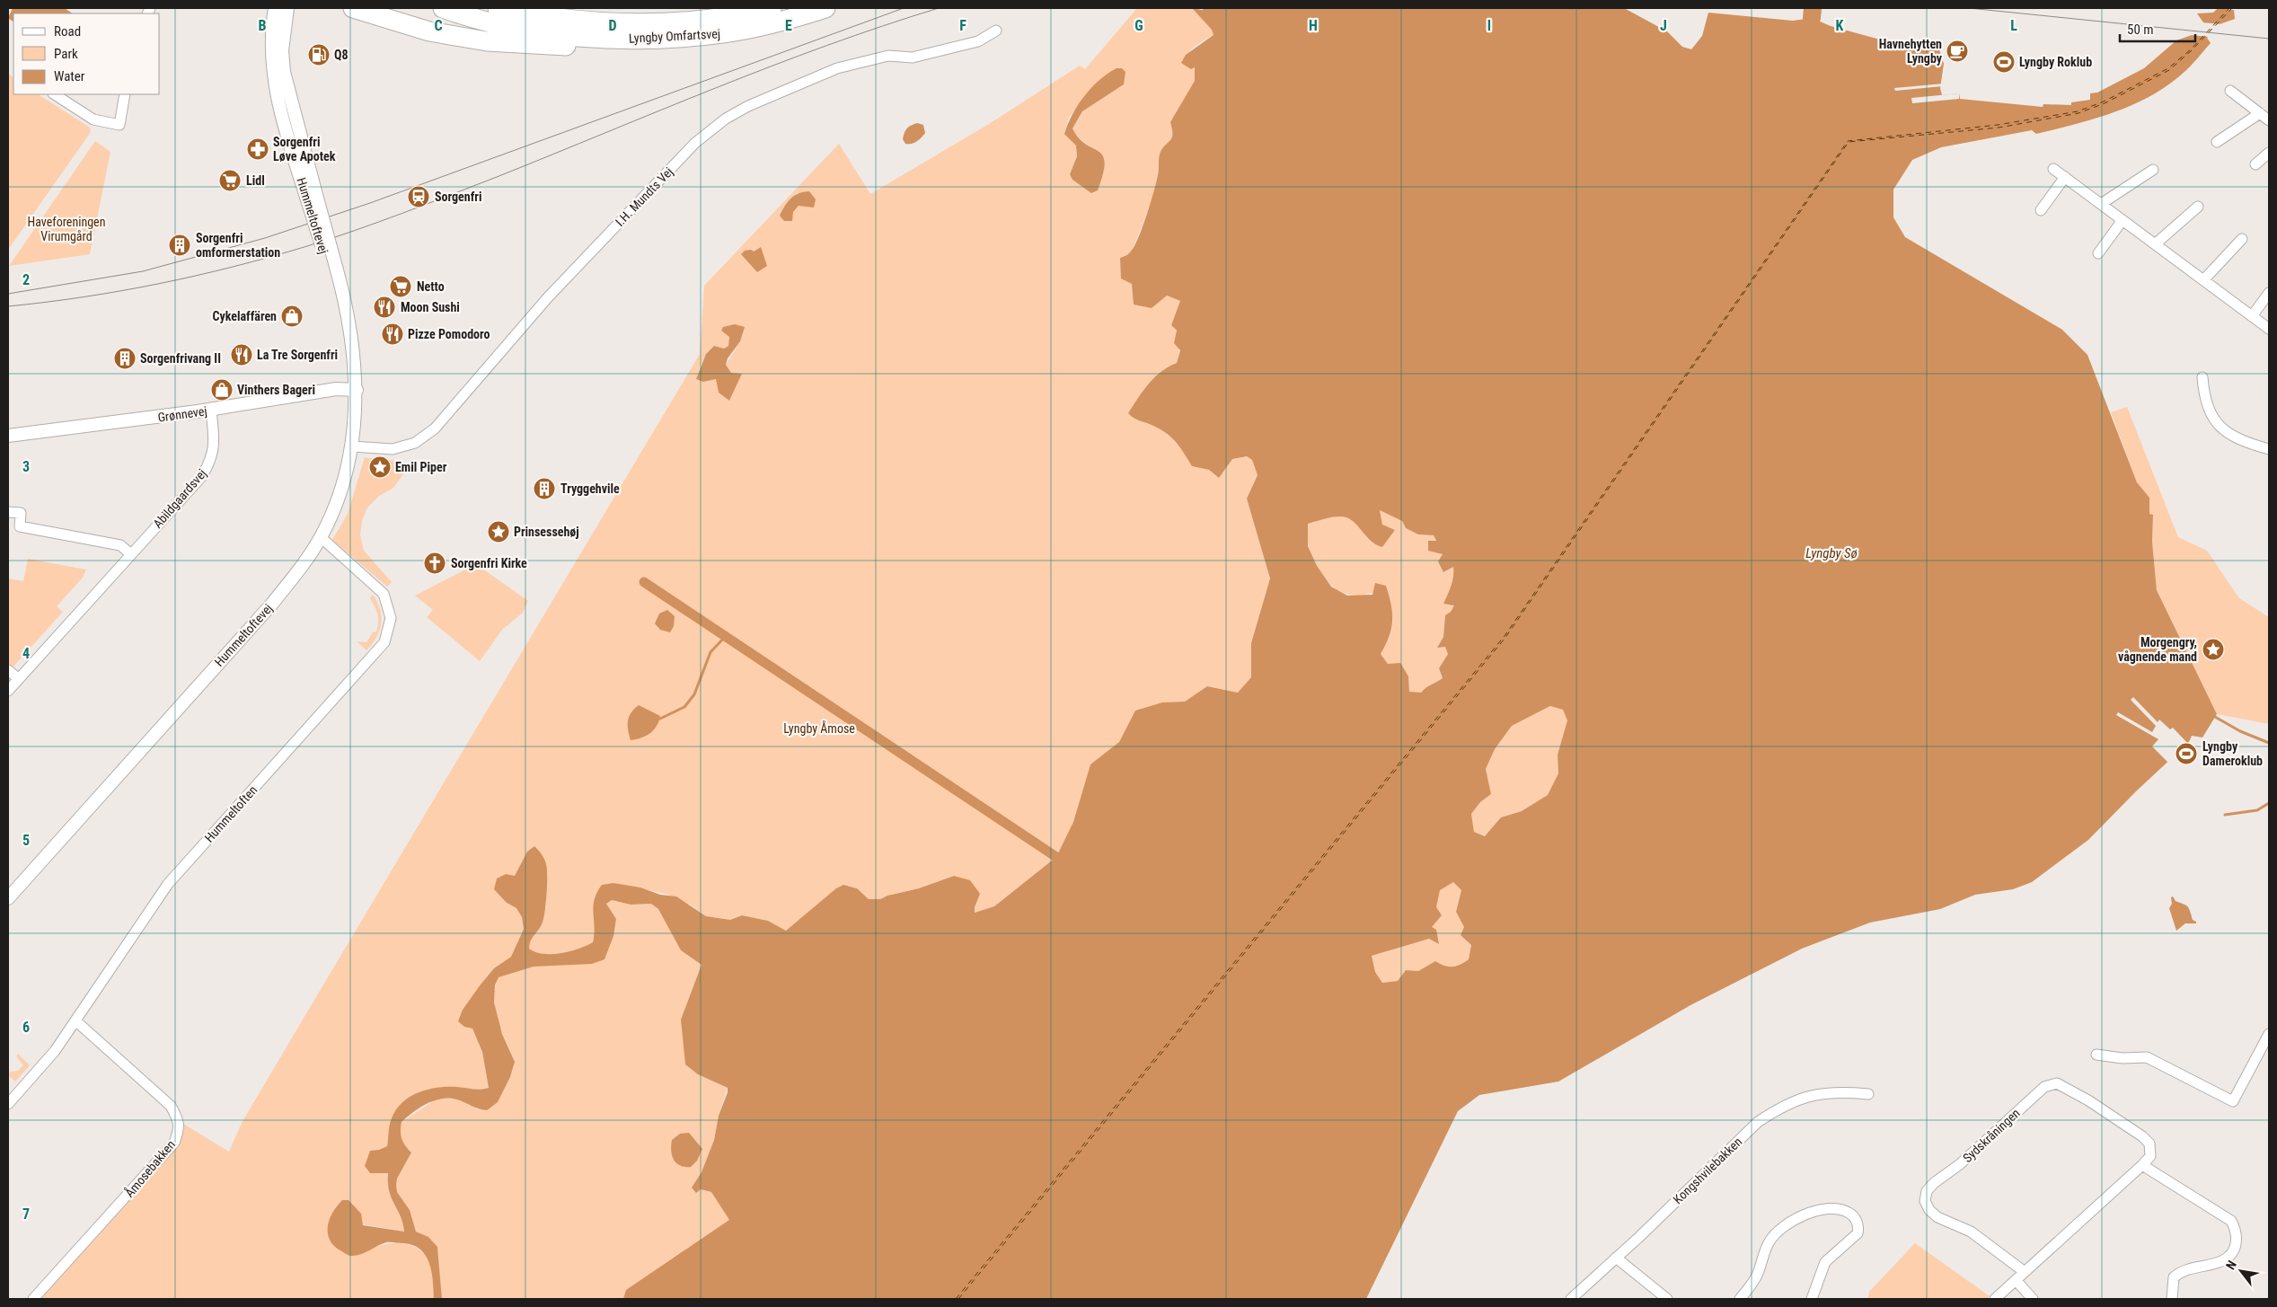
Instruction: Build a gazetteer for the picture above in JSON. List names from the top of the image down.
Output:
{
  "streets": {
    "highway": ["Lyngby Omfartsvej"],
    "street": [
      "I.H. Mundts Vej",
      "Hummeltoftevej",
      "Grønnevej",
      "Abildgaardsvej",
      "Hummeltoften",
      "Sydskråningen",
      "Åmosebakken",
      "Kongshvilebakken"
    ]
  },
  "crossings": [
    ["I.H. Mundts Vej", "Hummeltoftevej"],
    ["Hummeltoftevej", "Grønnevej"],
    ["Hummeltoftevej", "Hummeltoften"],
    ["Grønnevej", "Abildgaardsvej"],
    ["Hummeltoften", "Åmosebakken"]
  ],
  "water": ["Lyngby Sø"],
  "parks": ["Haveforeningen Virumgård", "Lyngby Åmose"],
  "places": {
    "cafe": ["Havnehytten Lyngby"],
    "fuel station": ["Q8"],
    "sports": ["Lyngby Roklub", "Lyngby Dameroklub"],
    "pharmacy": ["Sorgenfri Løve Apotek"],
    "supermarket": ["Lidl", "Netto"],
    "station": ["Sorgenfri"],
    "building": ["Sorgenfri omformerstation", "Sorgenfrivang II", "Tryggehvile"],
    "restaurant": ["Moon Sushi", "Pizze Pomodoro", "La Tre Sorgenfri"],
    "shop": ["Cykelaffären", "Vinthers Bageri"],
    "place": ["Emil Piper", "Prinsessehøj", "Morgengry, vågnende mand"],
    "church": ["Sorgenfri Kirke"]
  },
  "legend": ["Road", "Park", "Water"],
  "scale_bar": "50 m",
  "north": "top left",
  "grid": {
    "columns": [
      "B",
      "C",
      "D",
      "E",
      "F",
      "G",
      "H",
      "I",
      "J",
      "K",
      "L"
    ],
    "rows": [
      "2",
      "3",
      "4",
      "5",
      "6",
      "7"
    ]
  }
}
